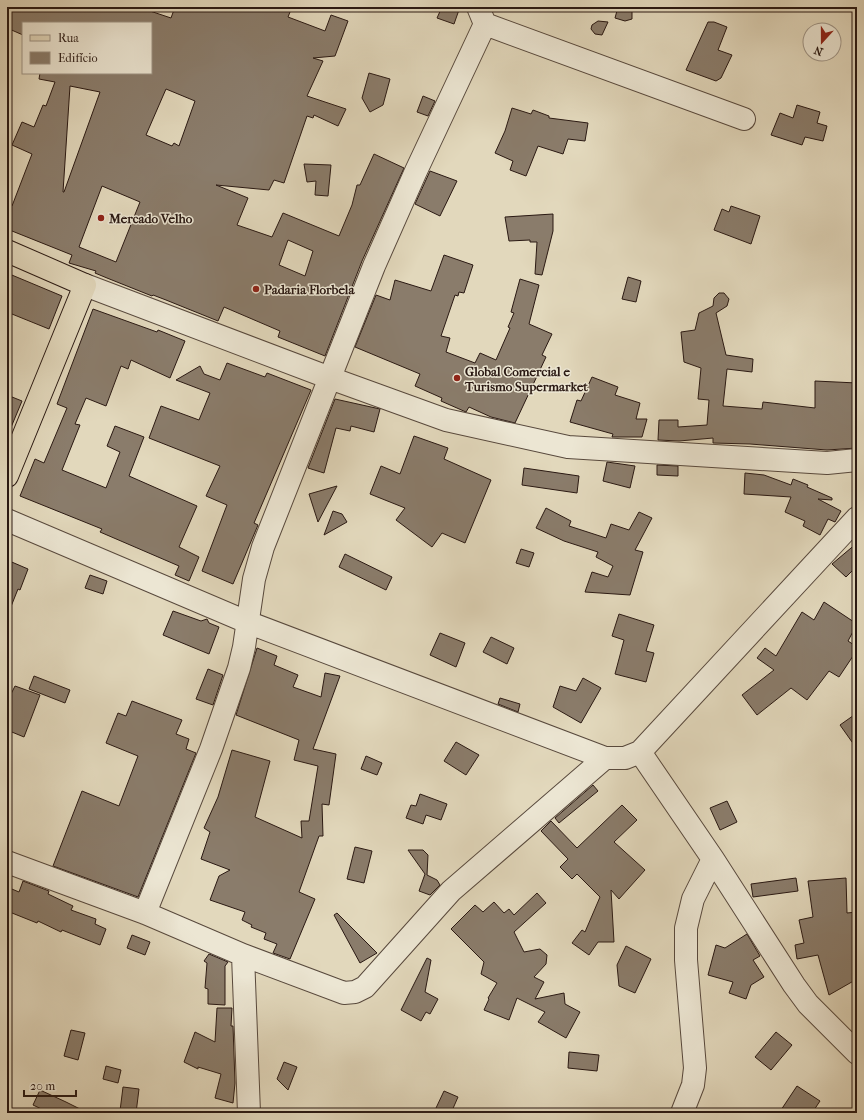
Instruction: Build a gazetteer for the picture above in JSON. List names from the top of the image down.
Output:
{
  "places": ["Mercado Velho", "Padaria Florbela", "Global Comercial e Turismo Supermarket"],
  "legend": ["Rua", "Edifício"],
  "scale_bar": "20 m",
  "north": "bottom"
}
